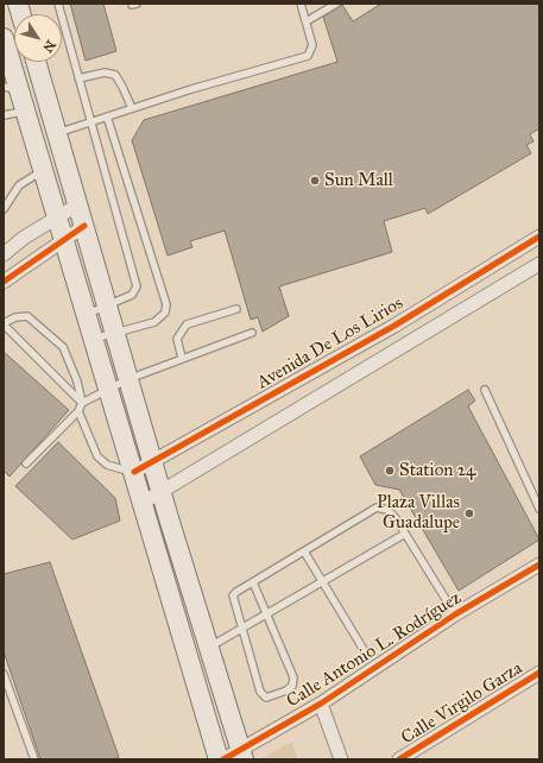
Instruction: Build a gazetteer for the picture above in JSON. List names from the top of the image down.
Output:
{
  "streets": {
    "street": ["Avenida De Los Lirios", "Calle Antonio L. Rodríguez", "Calle Virgilo Garza"]
  },
  "places": ["Sun Mall", "Station 24", "Plaza Villas Guadalupe"],
  "north": "bottom right"
}
